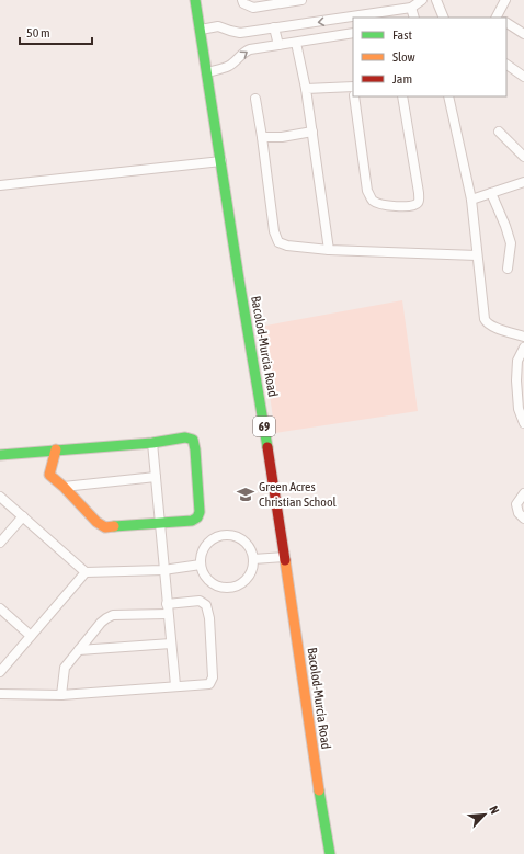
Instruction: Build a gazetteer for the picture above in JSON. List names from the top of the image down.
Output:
{
  "streets": {
    "main road": ["Bacolod-Murcia Road", "69"]
  },
  "places": {
    "school or university": ["Green Acres Christian School"]
  },
  "legend": ["Fast", "Slow", "Jam"],
  "scale_bar": "50 m",
  "north": "top right"
}
